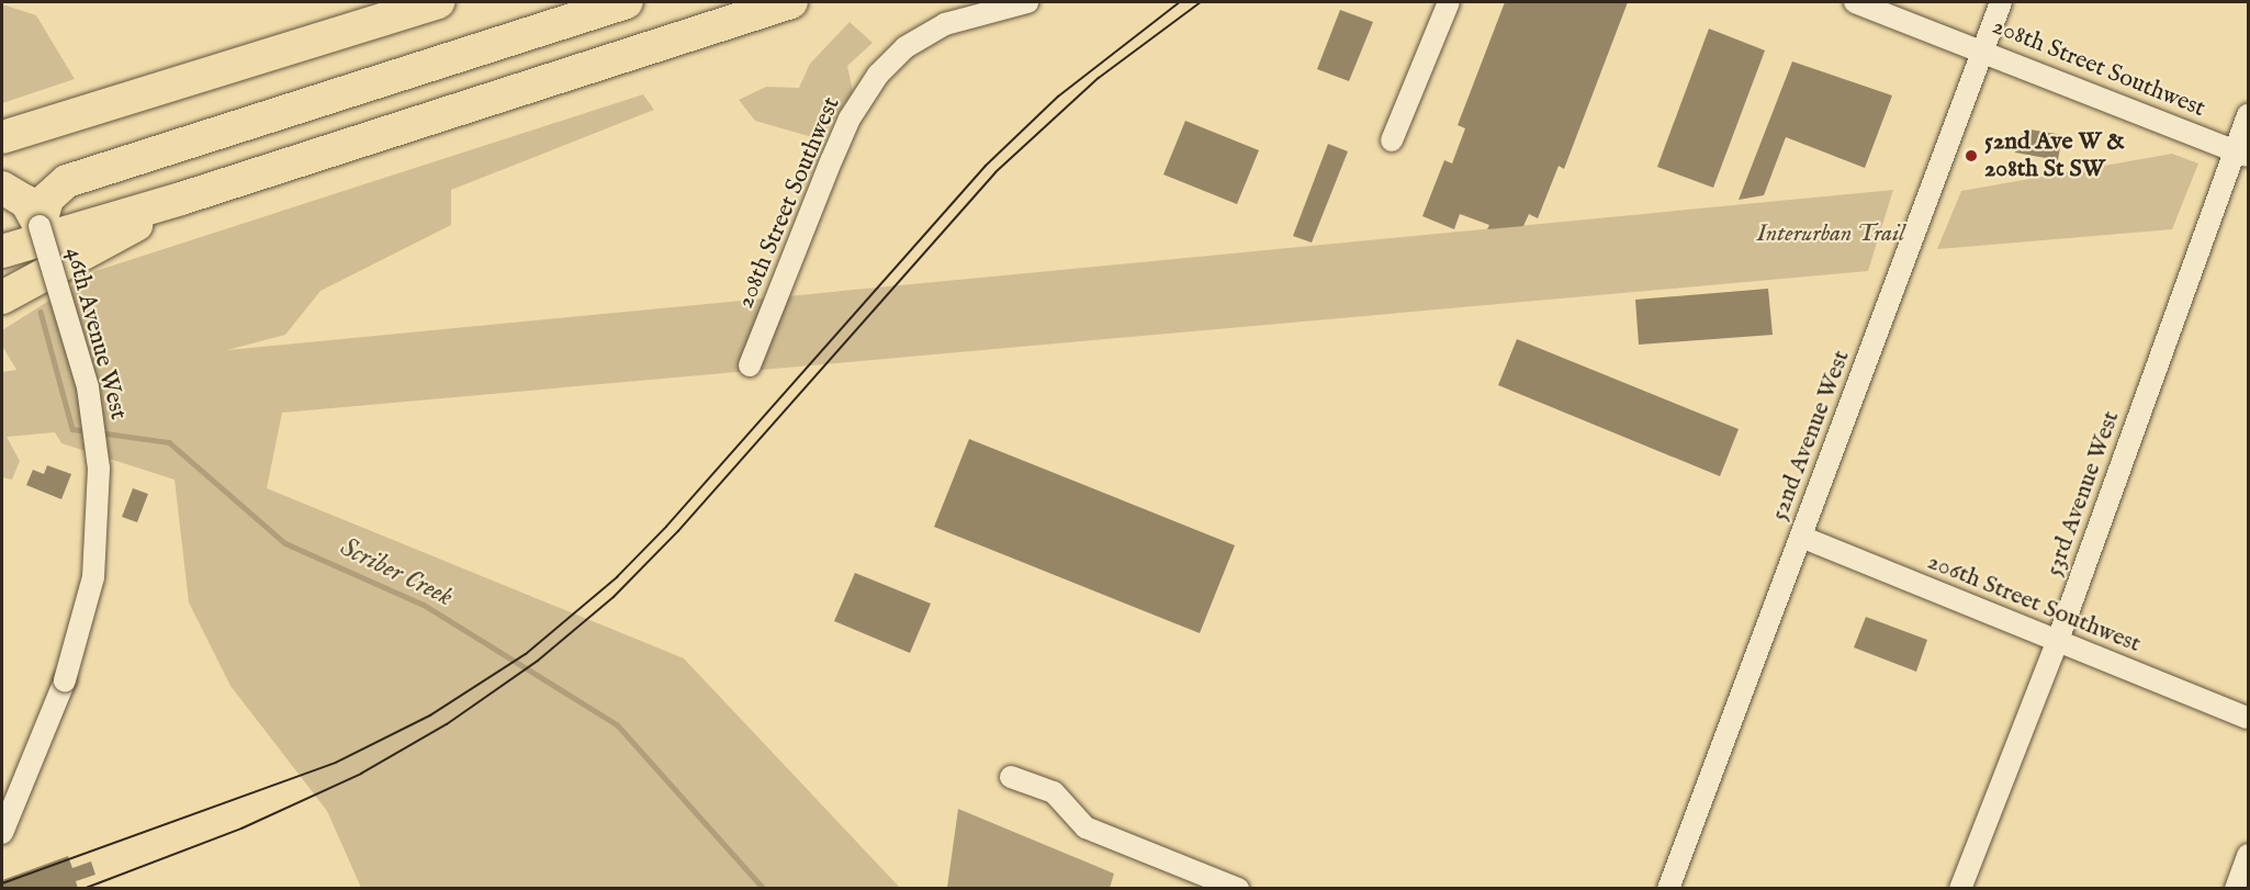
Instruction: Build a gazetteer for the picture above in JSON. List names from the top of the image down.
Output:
{
  "streets": {
    "street": [
      "208th Street Southwest",
      "46th Avenue West",
      "52nd Avenue West",
      "53rd Avenue West",
      "206th Street Southwest"
    ]
  },
  "crossings": [
    ["208th Street Southwest", "52nd Avenue West"],
    ["208th Street Southwest", "53rd Avenue West"],
    ["52nd Avenue West", "206th Street Southwest"],
    ["53rd Avenue West", "206th Street Southwest"]
  ],
  "water": ["Scriber Creek"],
  "parks": ["Interurban Trail"],
  "places": ["52nd Ave W & 208th St SW"]
}
